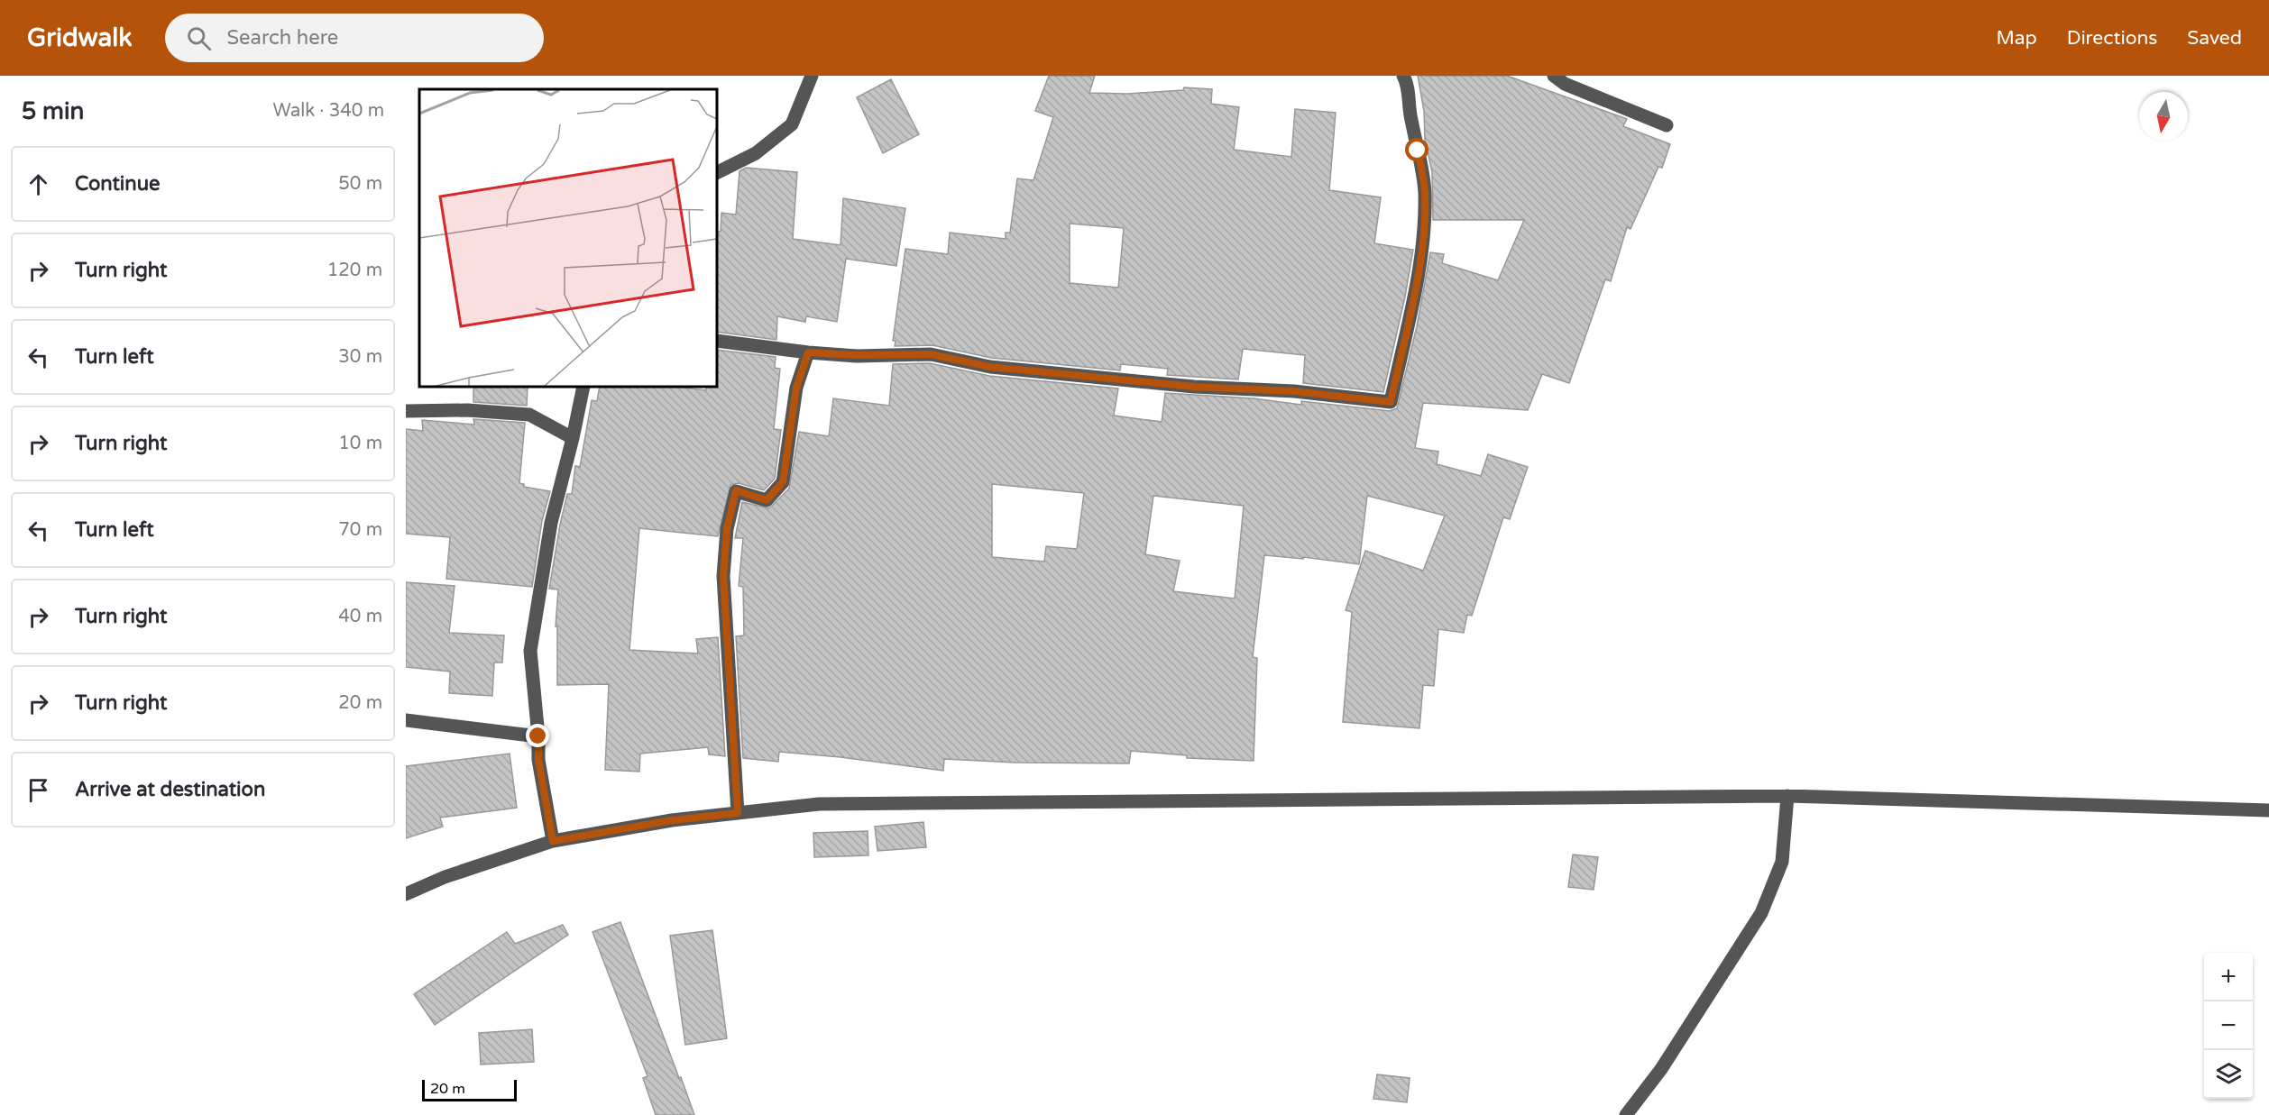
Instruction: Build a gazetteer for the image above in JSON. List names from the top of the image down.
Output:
{
  "scale_bar": "20 m",
  "north": "bottom",
  "page": {
    "header": "Gridwalk",
    "search": "Search here",
    "nav": ["Map", "Directions", "Saved"],
    "heading": ["5 min", "Walk · 340 m"],
    "list": [
      ["Continue", "50 m"],
      ["Turn right", "120 m"],
      ["Turn left", "30 m"],
      ["Turn right", "10 m"],
      ["Turn left", "70 m"],
      ["Turn right", "40 m"],
      ["Turn right", "20 m"],
      "Arrive at destination"
    ],
    "map_buttons": ["+", "−"],
    "scale": "20 m"
  }
}
